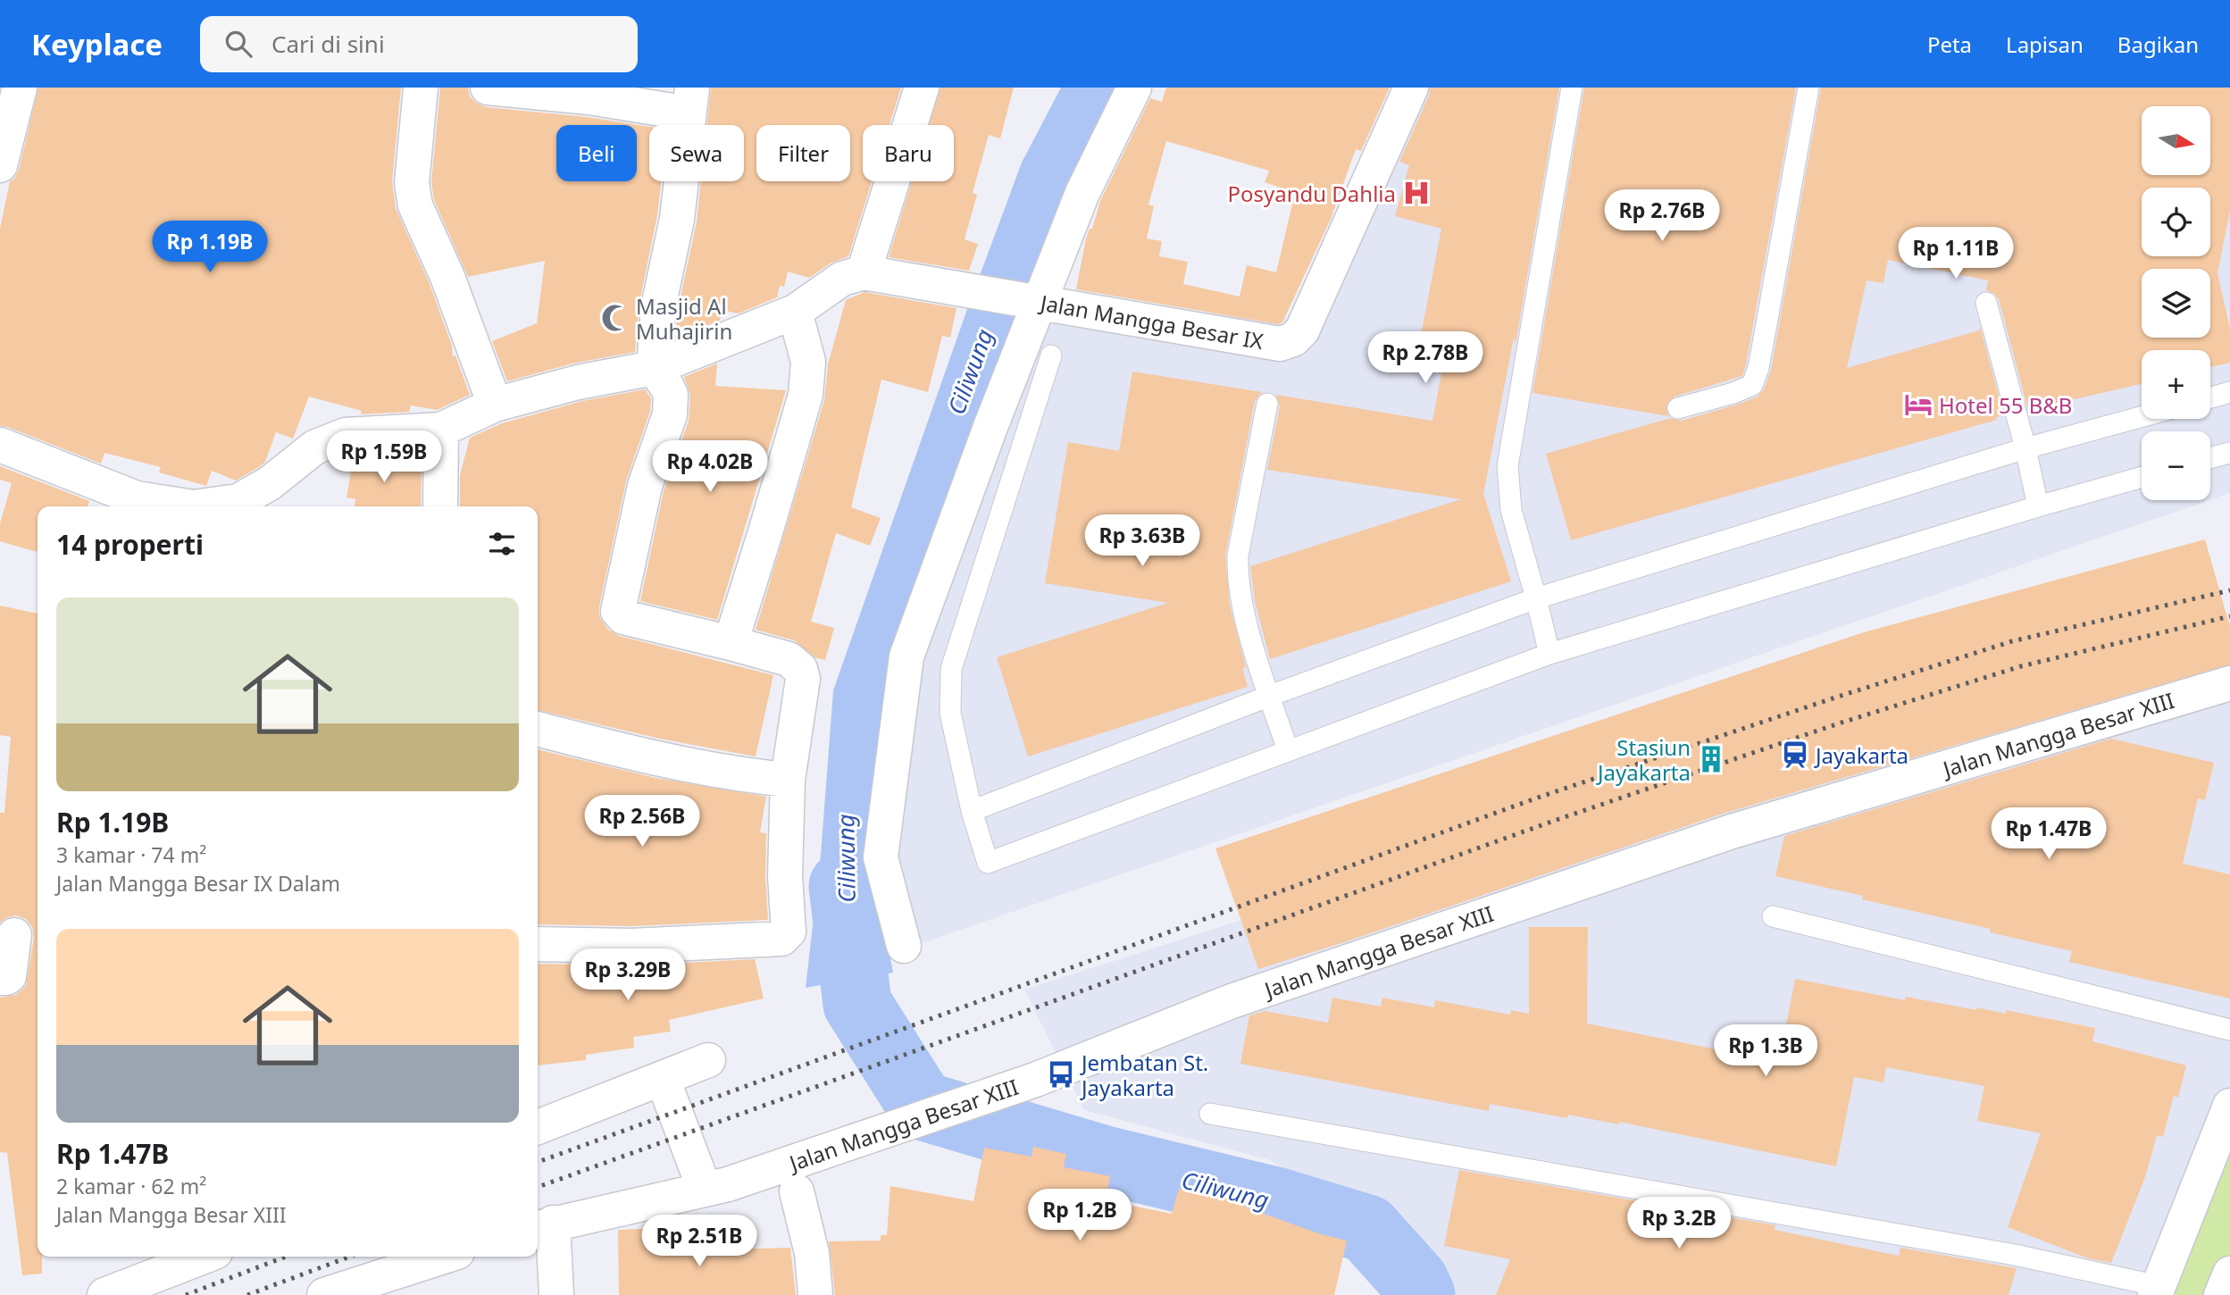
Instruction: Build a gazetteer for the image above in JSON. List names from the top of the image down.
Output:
{
  "streets": {
    "street": ["Jalan Mangga Besar IX", "Jalan Mangga Besar XIII"]
  },
  "water": ["Ciliwung"],
  "places": {
    "hospital": ["Posyandu Dahlia"],
    "mosque": ["Masjid Al Muhajirin"],
    "hotel": ["Hotel 55 B&B"],
    "station": ["Jayakarta"],
    "building": ["Stasiun Jayakarta"],
    "bus stop": ["Jembatan St. Jayakarta"]
  },
  "north": "right",
  "page": {
    "header": "Keyplace",
    "search": "Cari di sini",
    "nav": ["Peta", "Lapisan", "Bagikan"],
    "map_buttons": ["+", "−"],
    "chip": [
      "Beli",
      "Sewa",
      "Filter",
      "Baru"
    ],
    "price": [
      "Rp 2.76B",
      "Rp 1.19B",
      "Rp 1.11B",
      "Rp 2.78B",
      "Rp 1.59B",
      "Rp 4.02B",
      "Rp 3.63B",
      "Rp 2.56B",
      "Rp 1.47B",
      "Rp 3.29B",
      "Rp 1.3B",
      "Rp 1.2B",
      "Rp 3.2B",
      "Rp 2.51B"
    ],
    "heading": "14 properti",
    "list": [
      {
        "name": "Rp 1.19B",
        "note": "3 kamar · 74 m² · Jalan Mangga Besar IX Dalam"
      },
      {
        "name": "Rp 1.47B",
        "note": "2 kamar · 62 m² · Jalan Mangga Besar XIII"
      }
    ]
  }
}
